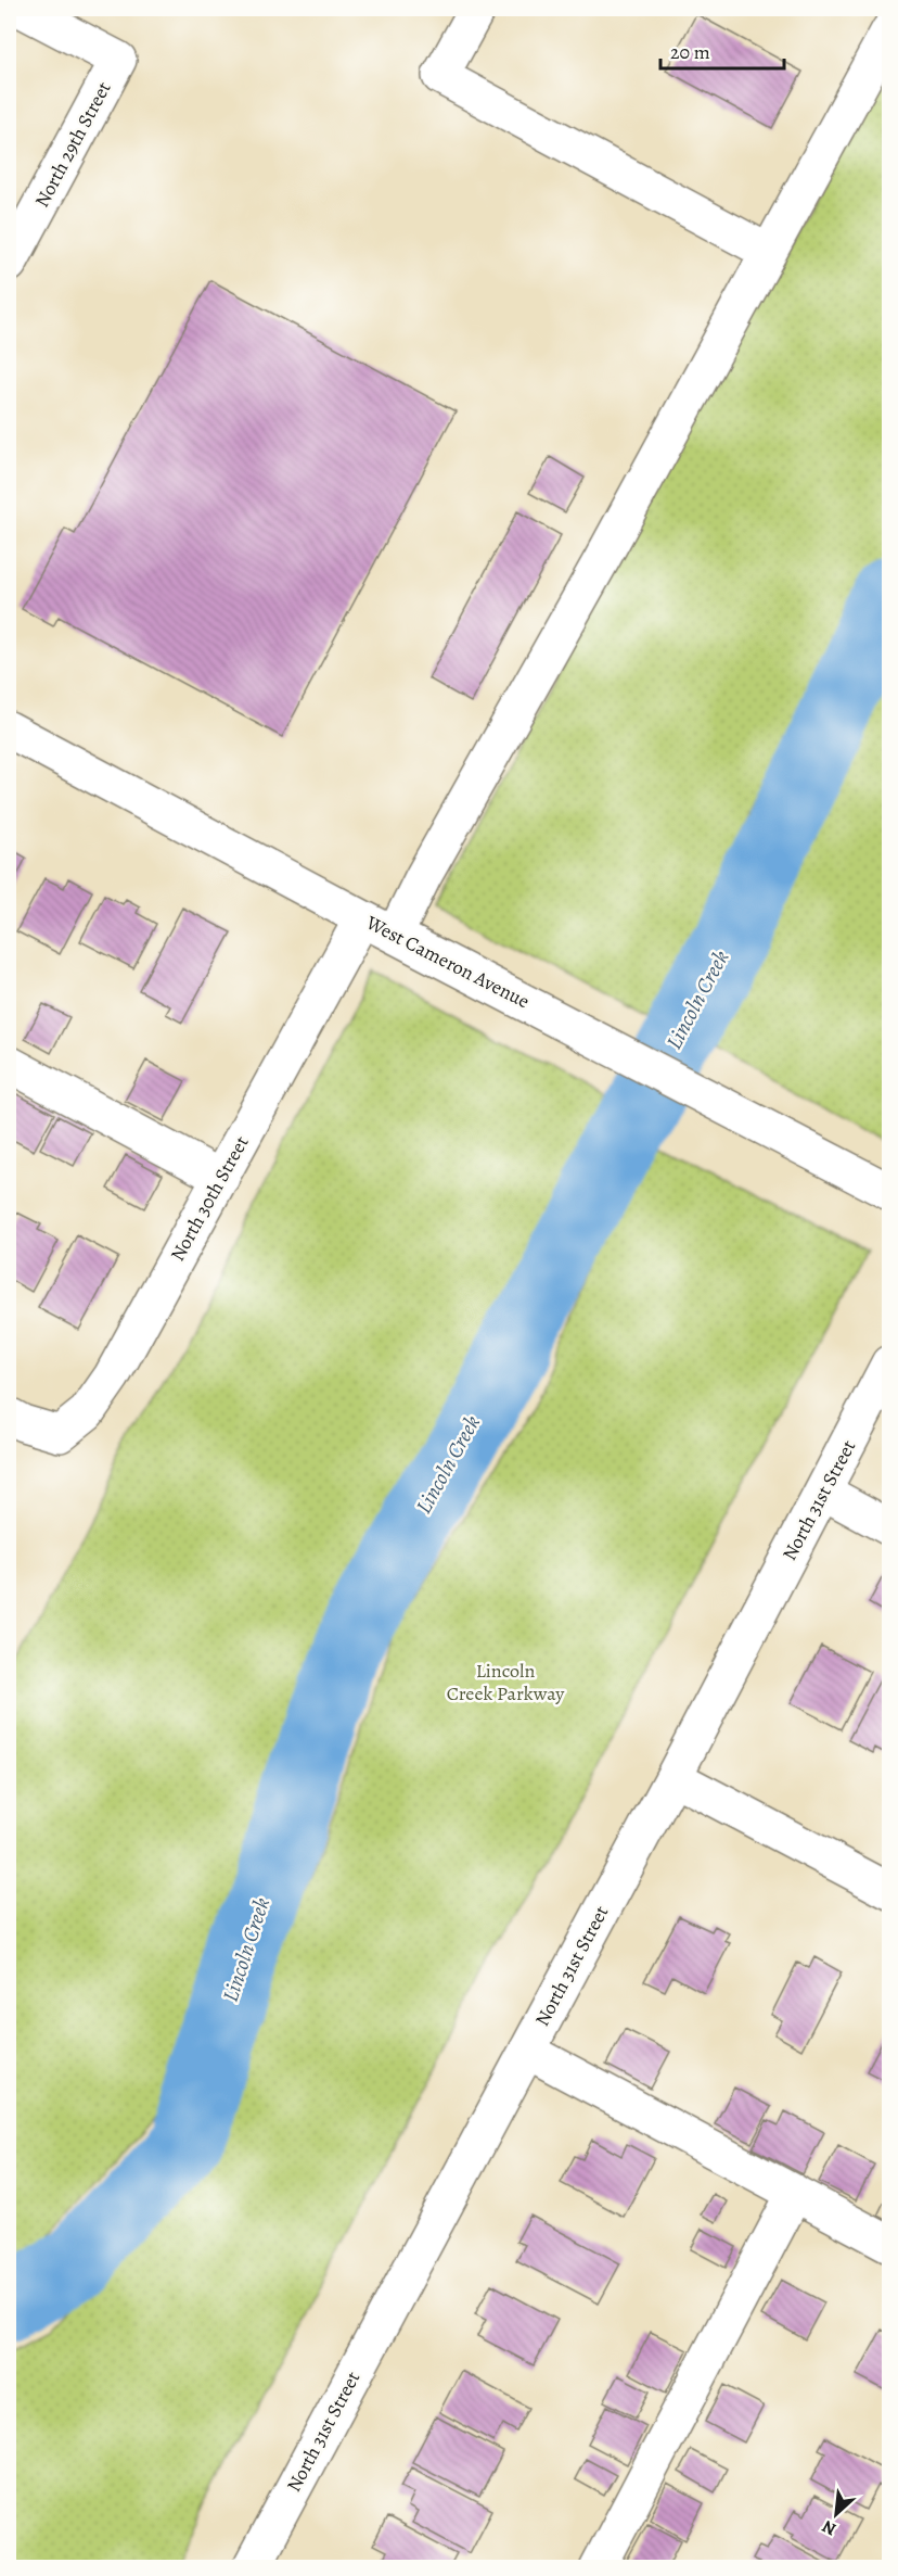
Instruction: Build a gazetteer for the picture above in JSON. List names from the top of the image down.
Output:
{
  "streets": {
    "street": [
      "North 29th Street",
      "West Cameron Avenue",
      "North 30th Street",
      "North 31st Street"
    ]
  },
  "crossings": [
    ["West Cameron Avenue", "North 30th Street"]
  ],
  "water": ["Lincoln Creek"],
  "parks": ["Lincoln Creek Parkway"],
  "scale_bar": "20 m",
  "north": "bottom left"
}
